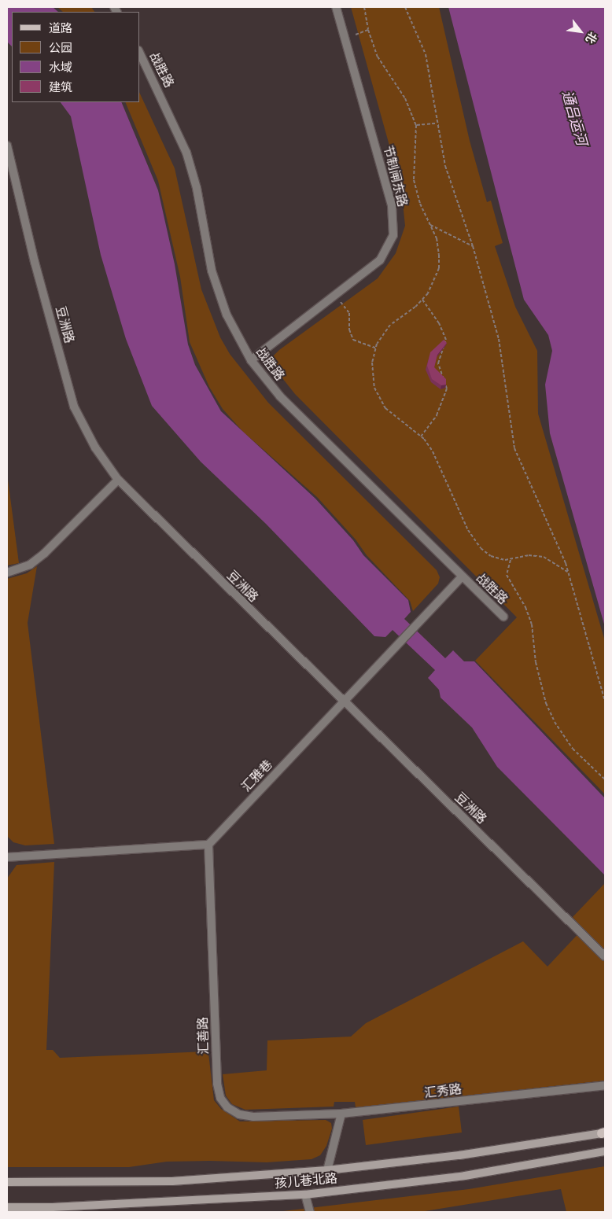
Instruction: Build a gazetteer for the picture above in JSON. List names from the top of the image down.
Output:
{
  "streets": {
    "main road": ["孩儿巷北路"],
    "street": [
      "战胜路",
      "节制闸东路",
      "豆洲路",
      "汇雅巷",
      "汇善路",
      "汇秀路"
    ]
  },
  "crossings": [
    ["战胜路", "节制闸东路"],
    ["战胜路", "汇雅巷"],
    ["豆洲路", "汇雅巷"],
    ["汇雅巷", "汇善路"],
    ["汇善路", "汇秀路"]
  ],
  "water": ["通吕运河"],
  "legend": [
    "道路",
    "公园",
    "水域",
    "建筑"
  ],
  "north": "bottom right"
}
